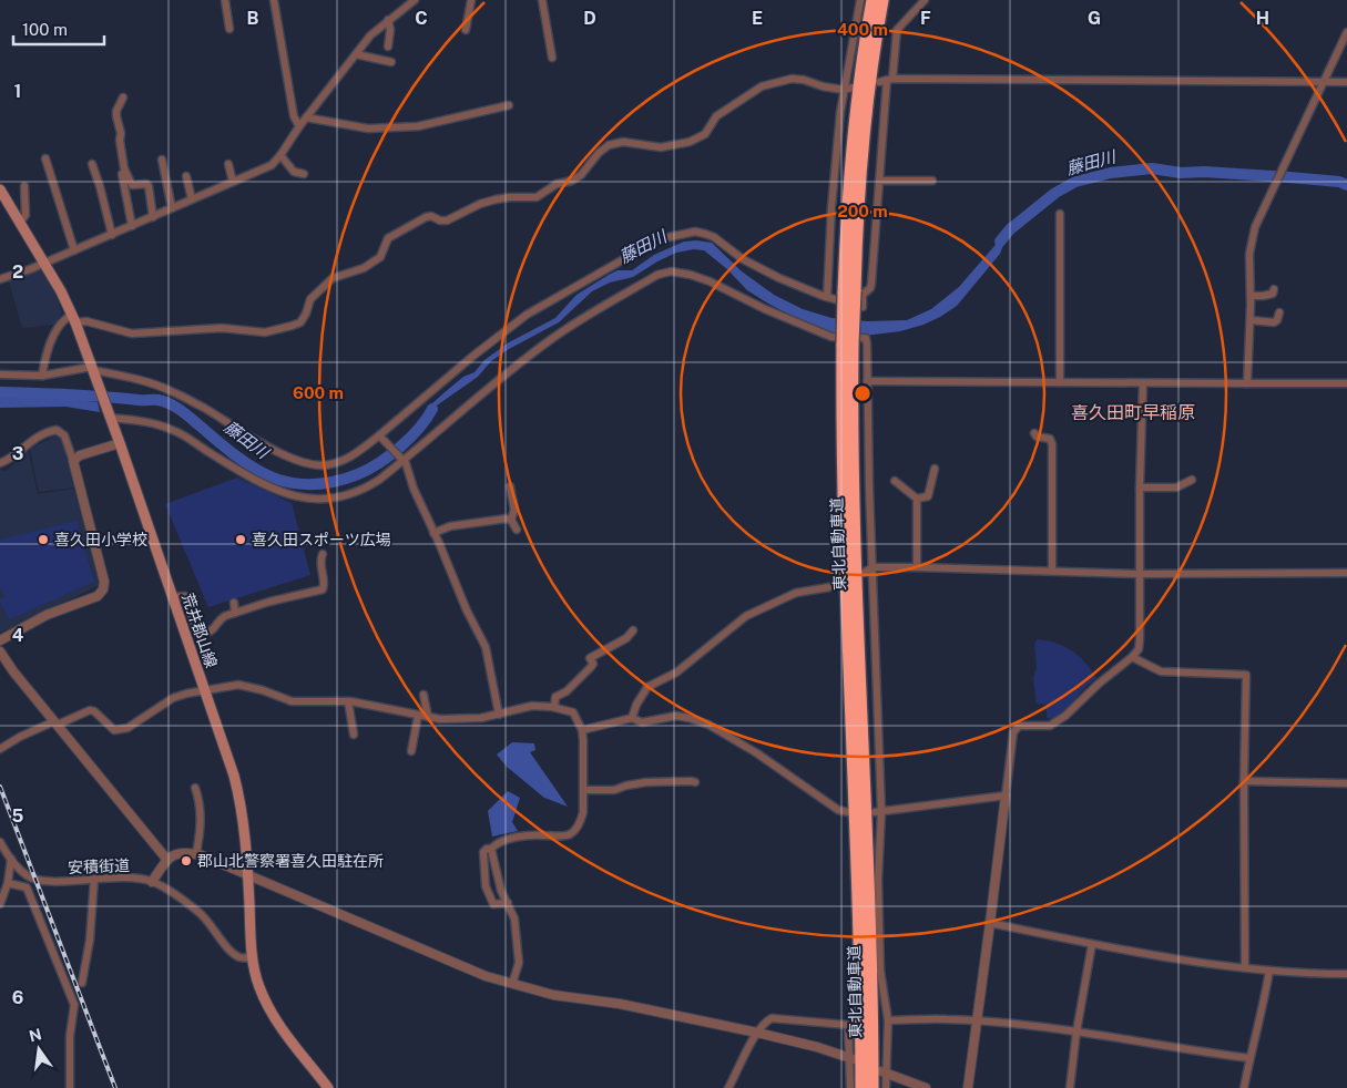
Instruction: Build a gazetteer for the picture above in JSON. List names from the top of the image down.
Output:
{
  "streets": {
    "highway": ["東北自動車道"],
    "main road": ["荒井郡山線"],
    "street": ["安積街道"]
  },
  "crossings": [
    ["荒井郡山線", "安積街道"]
  ],
  "districts": ["喜久田町早稲原"],
  "water": ["藤田川"],
  "places": ["喜久田小学校", "喜久田スポーツ広場", "郡山北警察署喜久田駐在所"],
  "scale_bar": "100 m",
  "north": "top",
  "grid": {
    "columns": [
      "B",
      "C",
      "D",
      "E",
      "F",
      "G",
      "H"
    ],
    "rows": [
      "1",
      "2",
      "3",
      "4",
      "5",
      "6"
    ]
  },
  "rings": ["400 m", "200 m", "600 m"]
}
